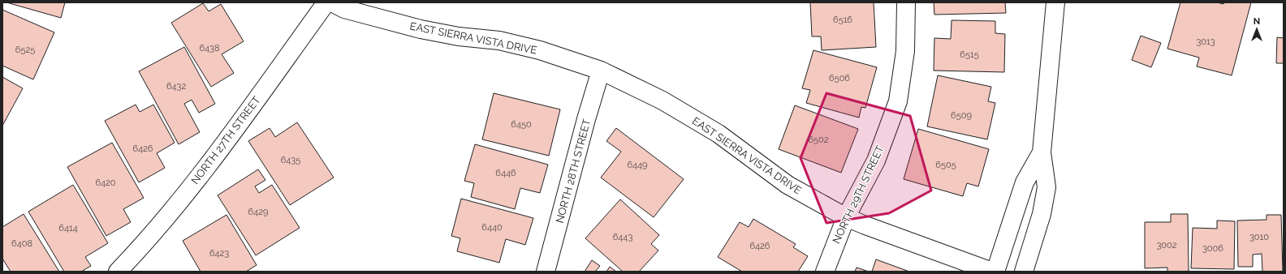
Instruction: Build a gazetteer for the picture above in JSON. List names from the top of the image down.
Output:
{
  "streets": {
    "street": [
      "EAST SIERRA VISTA DRIVE",
      "NORTH 27TH STREET",
      "NORTH 28TH STREET",
      "NORTH 29TH STREET"
    ]
  },
  "crossings": [
    ["EAST SIERRA VISTA DRIVE", "NORTH 28TH STREET"],
    ["EAST SIERRA VISTA DRIVE", "NORTH 29TH STREET"]
  ],
  "house_numbers": [
    "6516",
    "3013",
    "6438",
    "6525",
    "6515",
    "6506",
    "6432",
    "6509",
    "6450",
    "6502",
    "6426",
    "6435",
    "6449",
    "6505",
    "6446",
    "6420",
    "6429",
    "6440",
    "6414",
    "6443",
    "3010",
    "6408",
    "3002",
    "6426",
    "3006",
    "6423"
  ],
  "north": "top"
}
